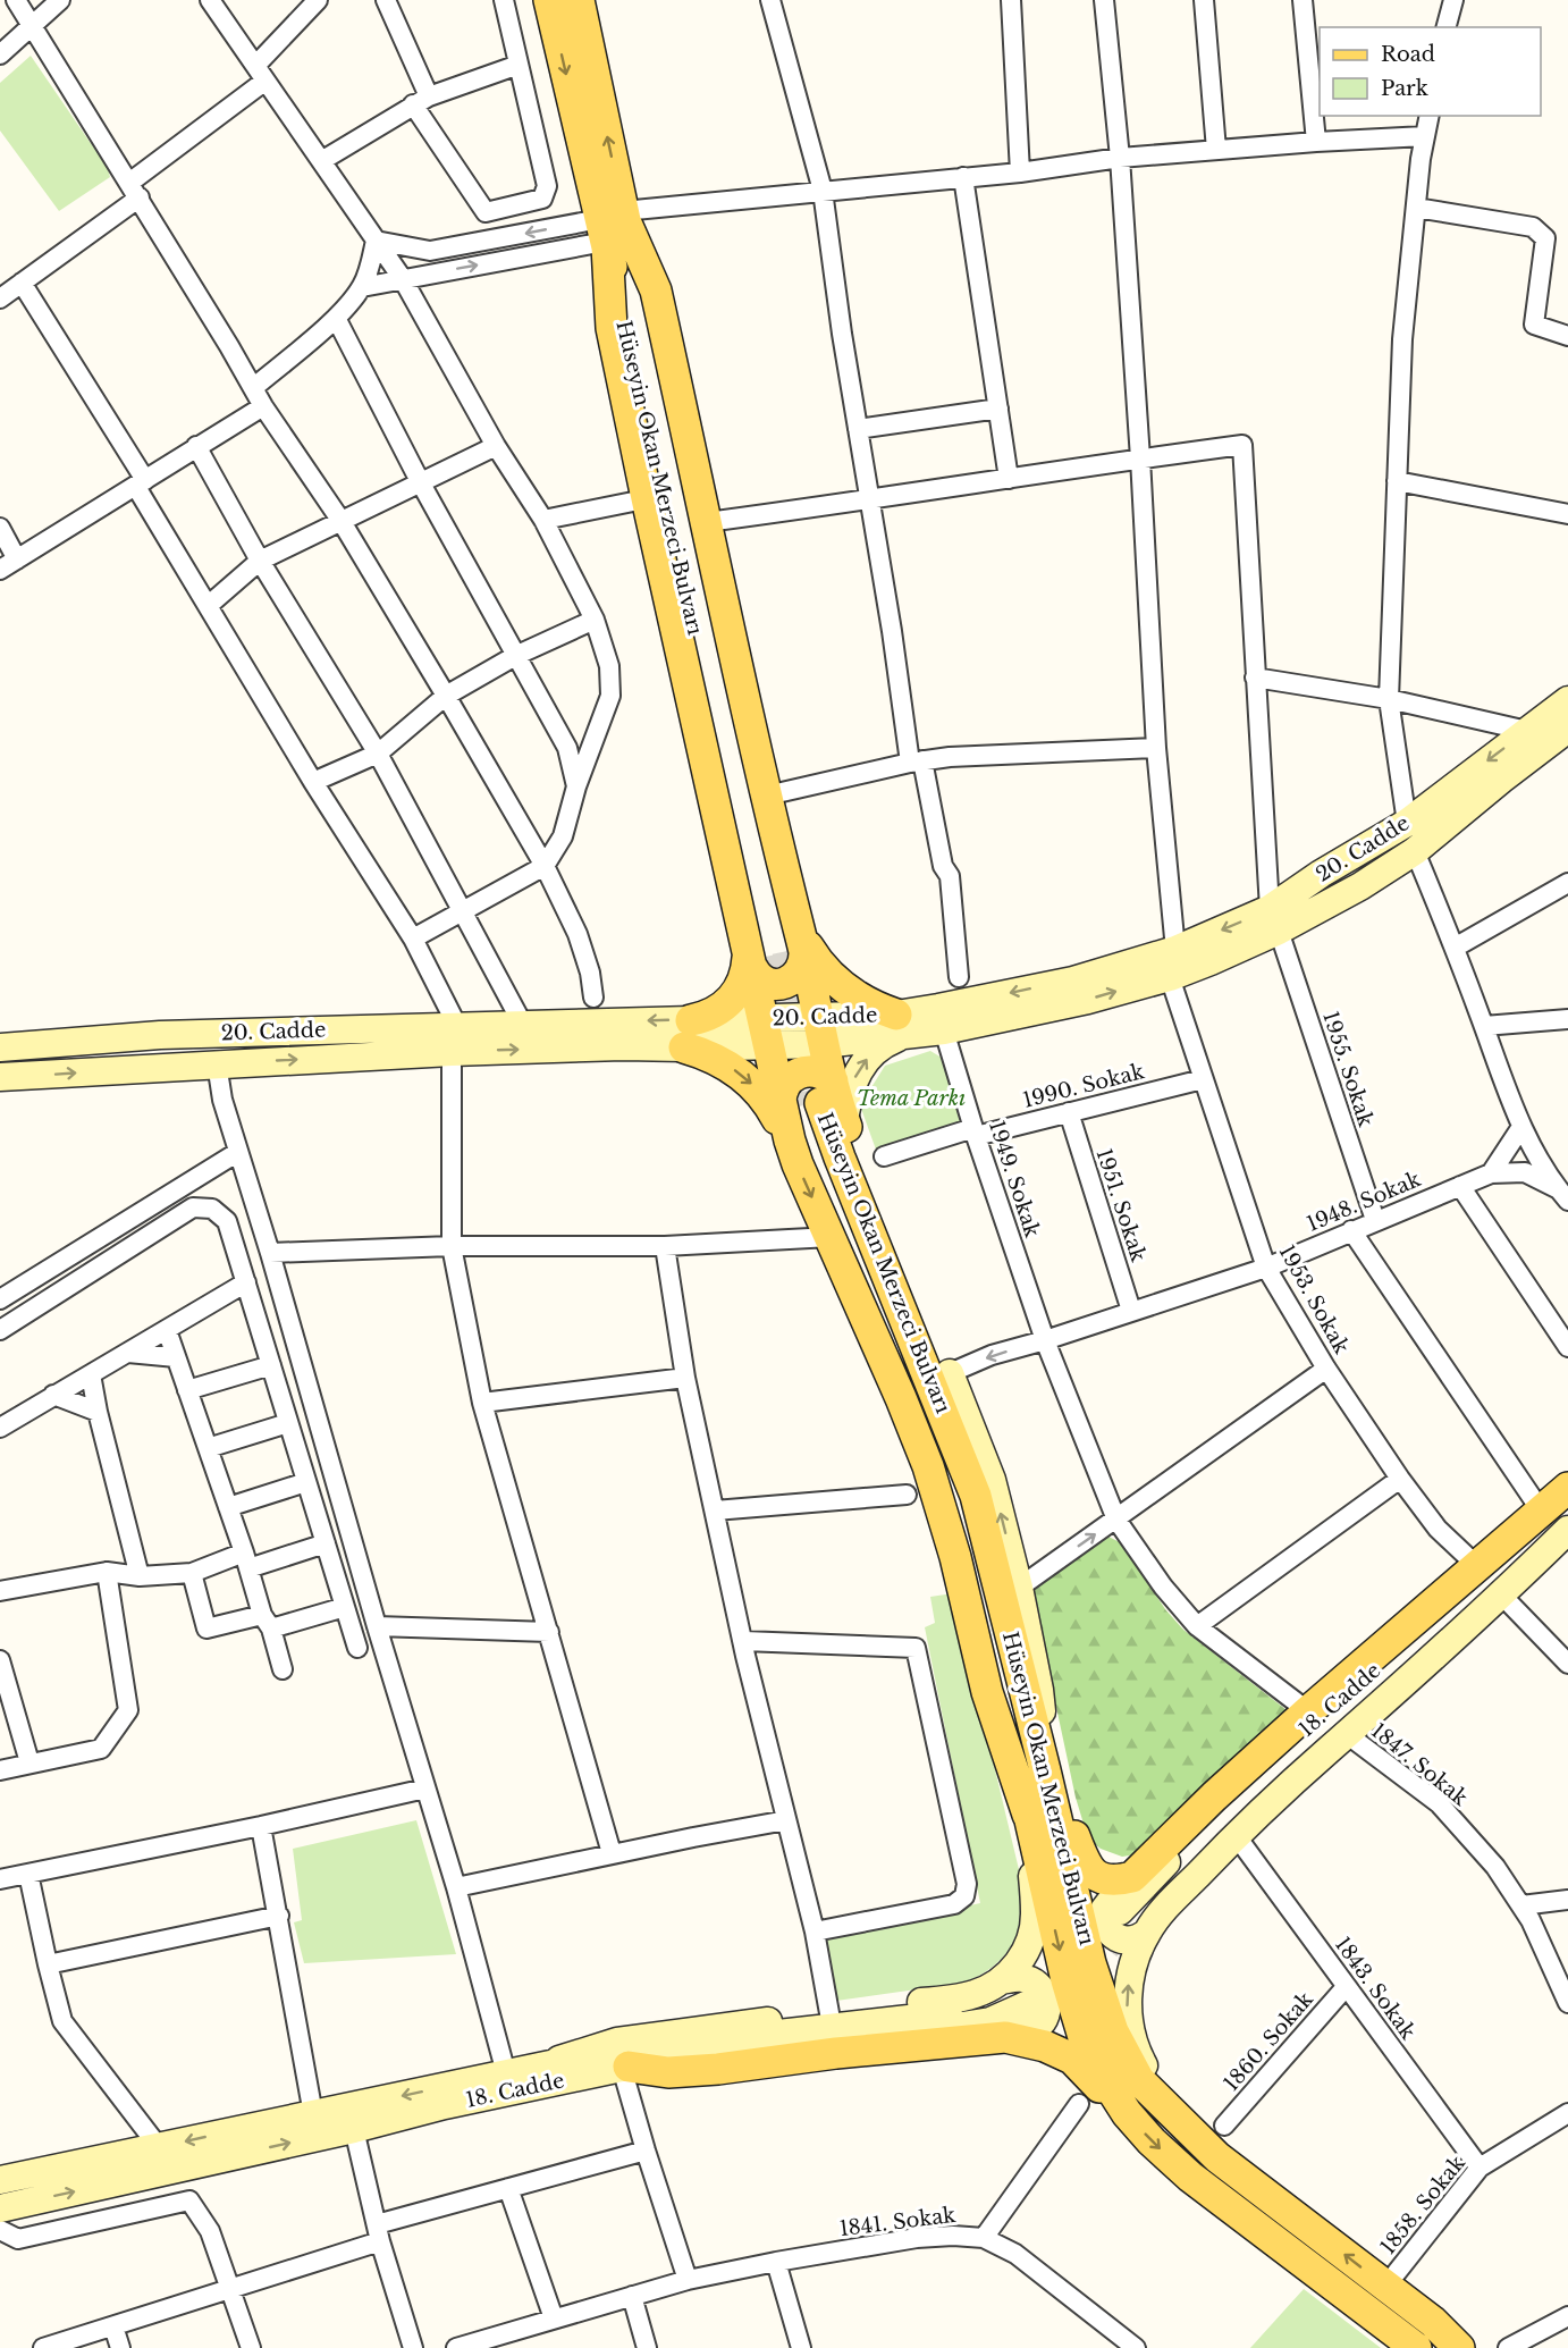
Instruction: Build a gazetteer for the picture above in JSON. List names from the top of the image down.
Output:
{
  "streets": {
    "main road": ["Hüseyin Okan Merzeci Bulvarı"],
    "street": [
      "20. Cadde",
      "1955. Sokak",
      "1990. Sokak",
      "1949. Sokak",
      "1948. Sokak",
      "1951. Sokak",
      "1953. Sokak",
      "18. Cadde",
      "1847. Sokak",
      "1843. Sokak",
      "1860. Sokak",
      "1858. Sokak",
      "1841. Sokak"
    ]
  },
  "crossings": [
    ["Hüseyin Okan Merzeci Bulvarı", "1858. Sokak"],
    ["20. Cadde", "1955. Sokak"],
    ["20. Cadde", "1949. Sokak"],
    ["20. Cadde", "1953. Sokak"],
    ["1955. Sokak", "1948. Sokak"],
    ["1990. Sokak", "1949. Sokak"],
    ["1990. Sokak", "1951. Sokak"],
    ["1990. Sokak", "1953. Sokak"],
    ["1949. Sokak", "1948. Sokak"],
    ["1948. Sokak", "1951. Sokak"],
    ["1948. Sokak", "1953. Sokak"],
    ["1843. Sokak", "1860. Sokak"],
    ["1843. Sokak", "1858. Sokak"]
  ],
  "parks": ["Tema Parkı"],
  "legend": ["Road", "Park"]
}
